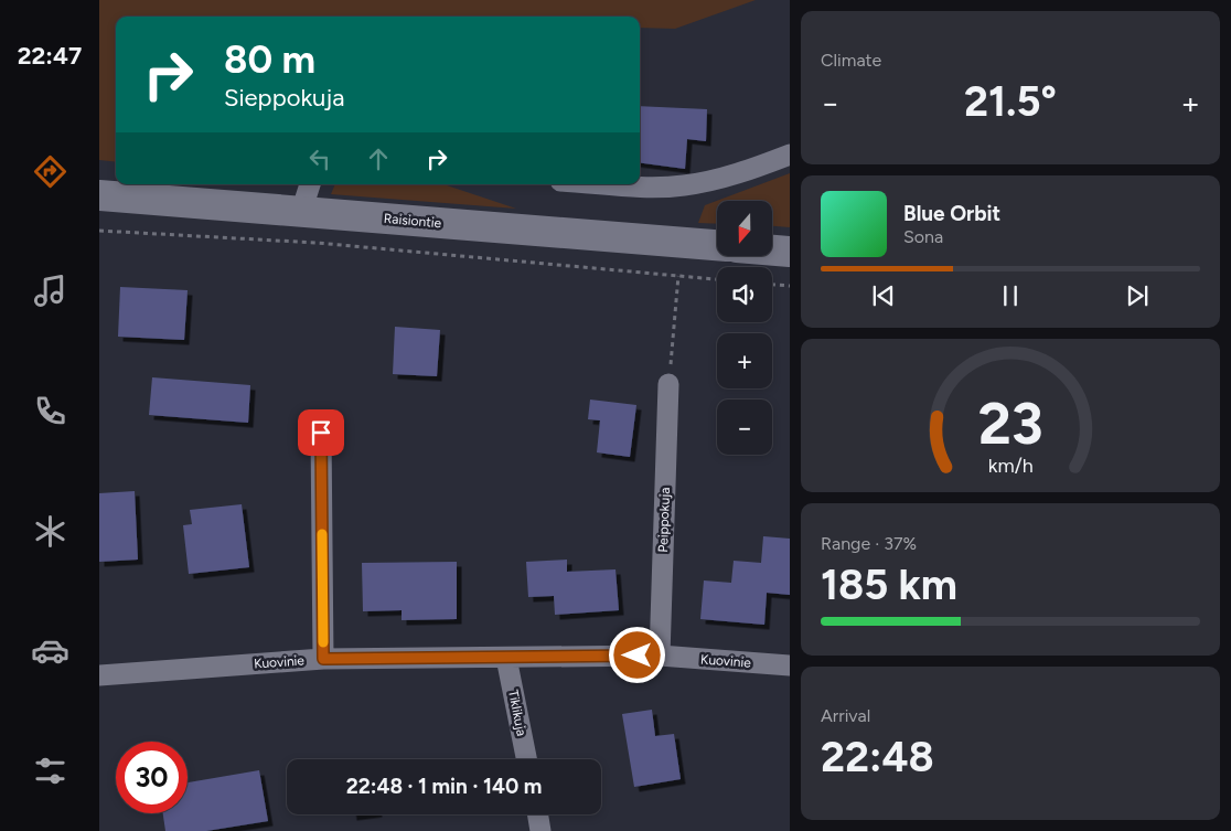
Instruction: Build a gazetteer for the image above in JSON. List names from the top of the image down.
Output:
{
  "streets": {
    "main road": ["Raisiontie"],
    "street": ["Peippokuja", "Kuovinie", "Tiklikuja"]
  },
  "crossings": [
    ["Peippokuja", "Kuovinie"],
    ["Kuovinie", "Tiklikuja"]
  ],
  "north": "bottom",
  "page": {
    "tabs": "22:47",
    "tile": [
      "Climate",
      ["Range · 37%", "185 km"],
      ["Arrival", "22:48"]
    ],
    "turn": ["80 m", "Sieppokuja"],
    "heat": ["−", "21.5°", "+"],
    "song": ["Blue Orbit", "Sona"],
    "map_buttons": ["+", "−"],
    "limit": "30",
    "trip": "22:48 · 1 min · 140 m",
    "gauge": ["23", "km/h"]
  }
}
